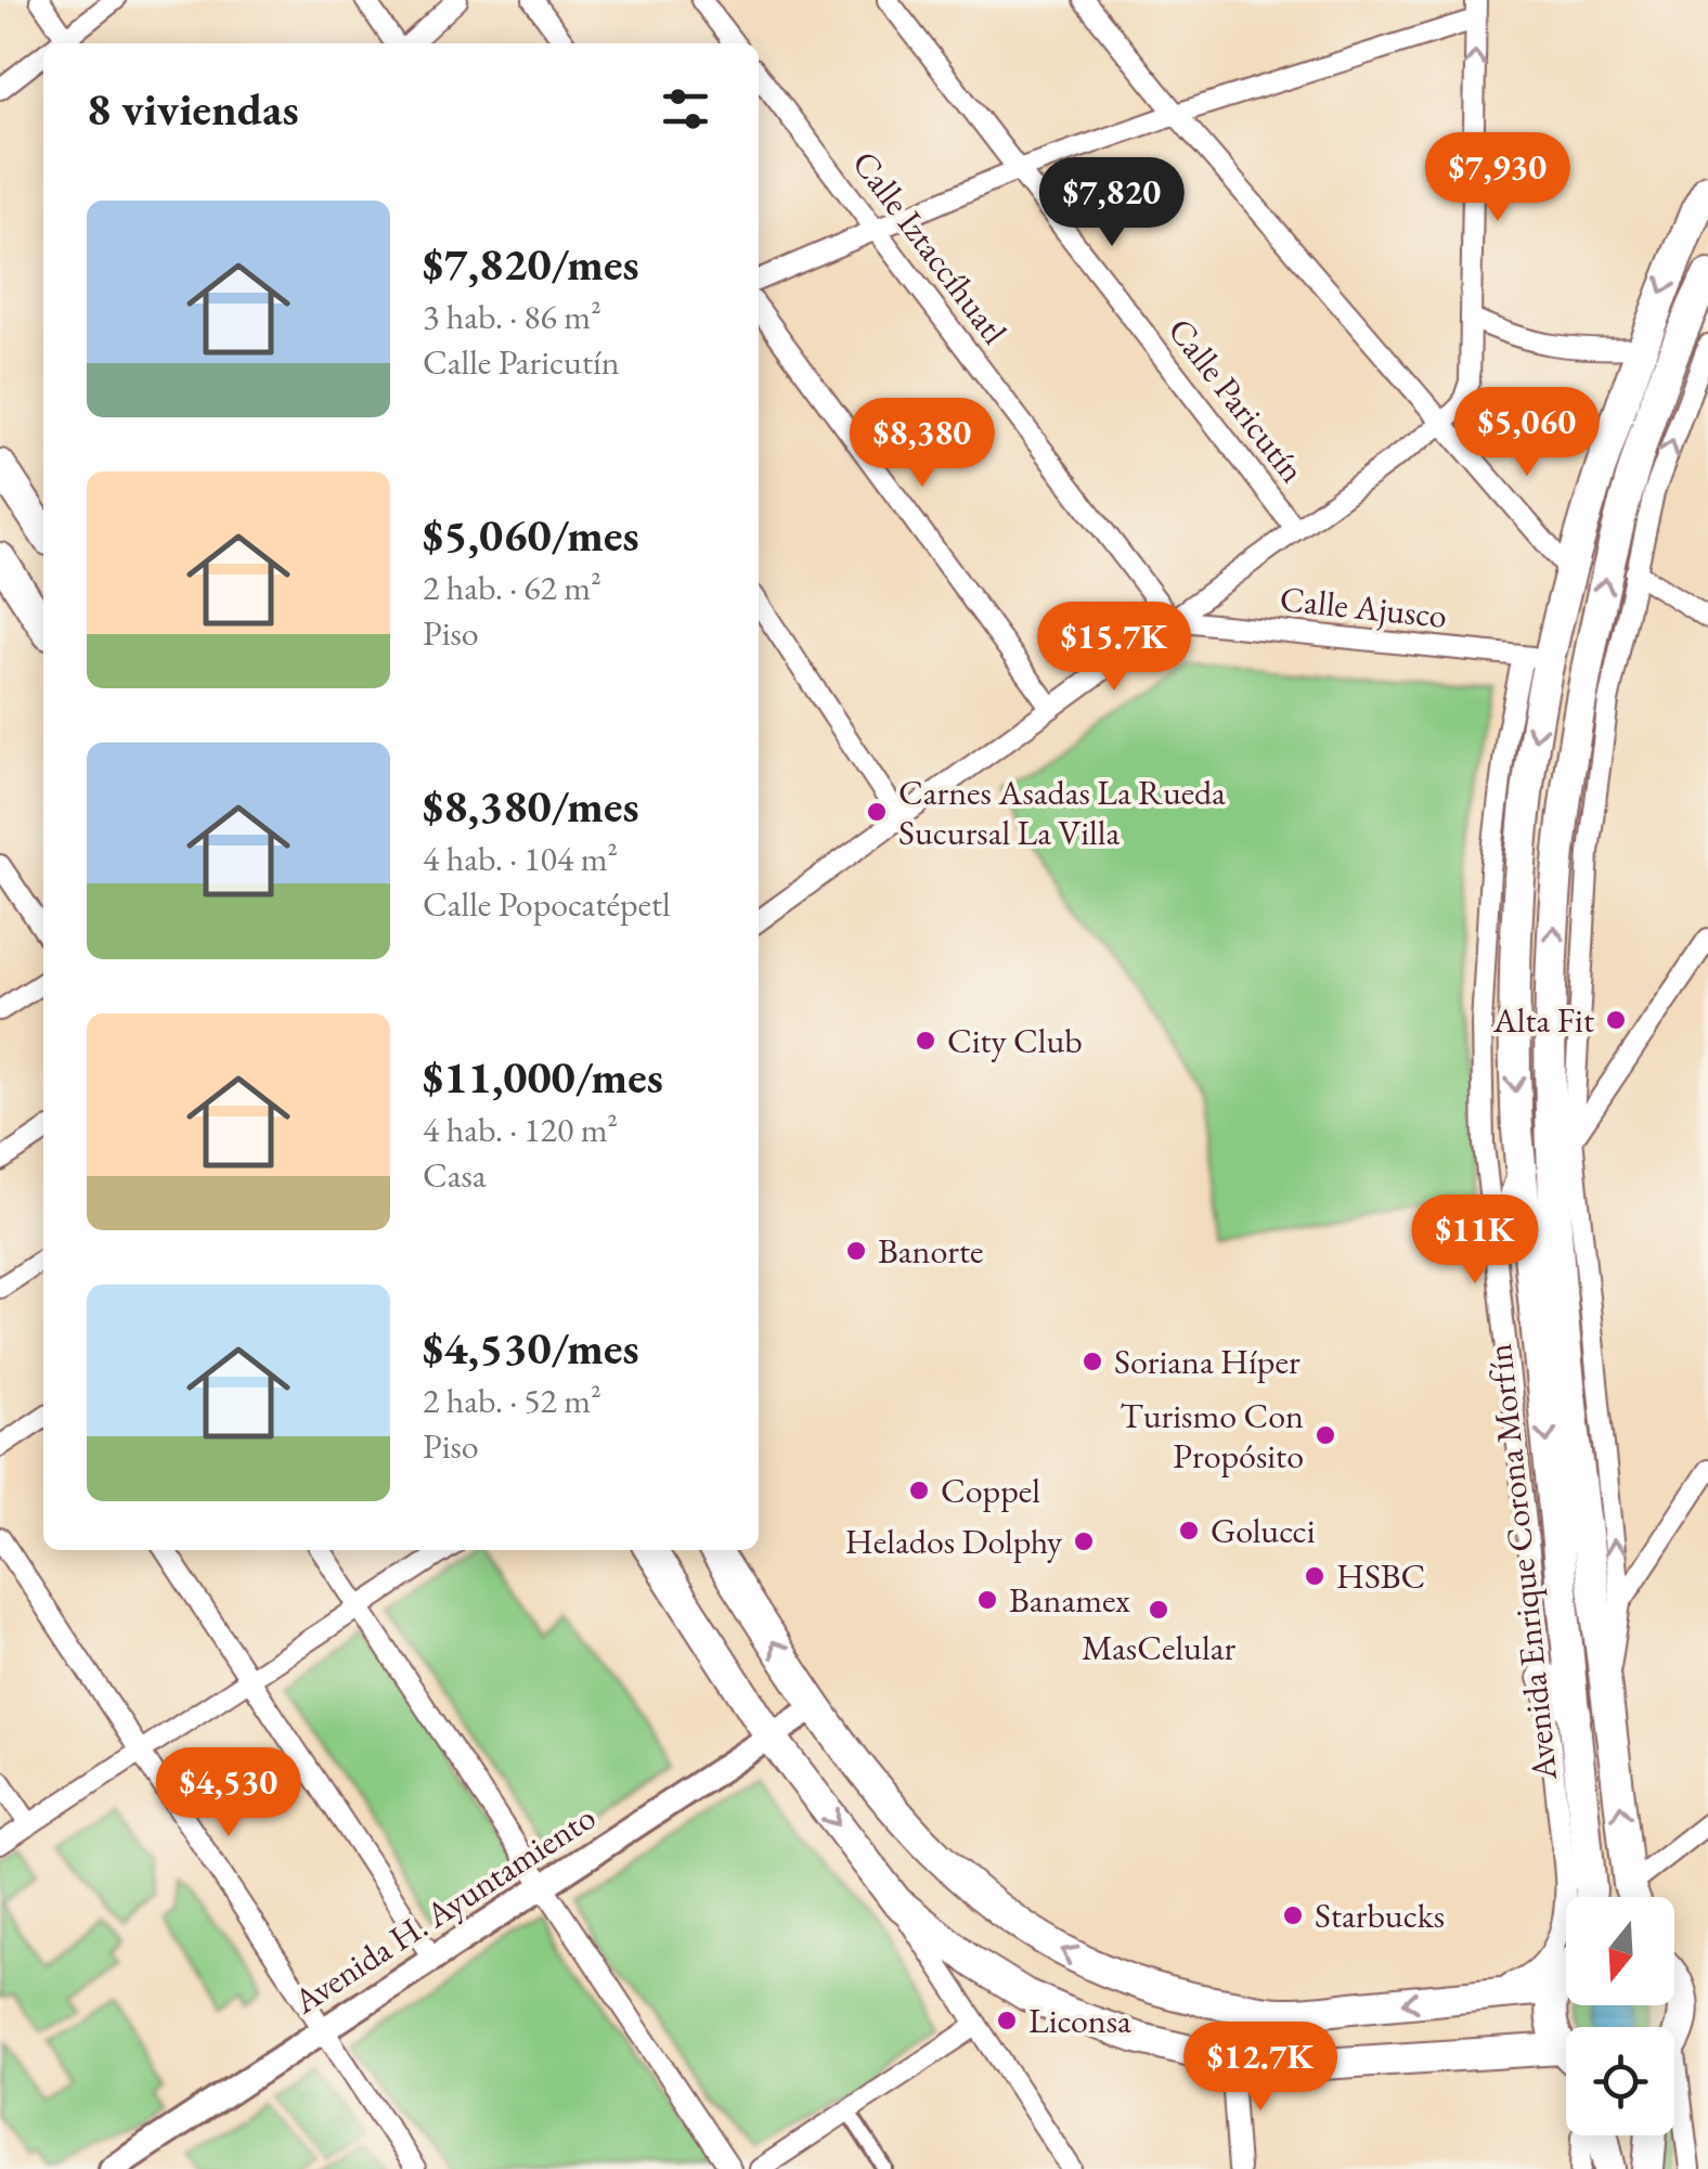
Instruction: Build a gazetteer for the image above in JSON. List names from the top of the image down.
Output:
{
  "streets": {
    "main road": ["Avenida Enrique Corona Morfín"],
    "street": [
      "Calle Iztaccíhuatl",
      "Calle Paricutín",
      "Calle Ajusco",
      "Avenida H. Ayuntamiento"
    ]
  },
  "crossings": [
    ["Calle Iztaccíhuatl", "Calle Ajusco"],
    ["Calle Ajusco", "Avenida Enrique Corona Morfín"]
  ],
  "places": [
    "Carnes Asadas La Rueda Sucursal La Villa",
    "Alta Fit",
    "City Club",
    "Banorte",
    "Soriana Híper",
    "Turismo Con Propósito",
    "Coppel",
    "Golucci",
    "Helados Dolphy",
    "HSBC",
    "Banamex",
    "MasCelular",
    "Starbucks",
    "Liconsa"
  ],
  "north": "bottom",
  "page": {
    "heading": "8 viviendas",
    "price": [
      "$7,930",
      "$7,820",
      "$5,060",
      "$8,380",
      "$15.7K",
      "$11K",
      "$4,530",
      "$12.7K"
    ],
    "list": [
      {
        "name": "$7,820/mes",
        "note": "3 hab. · 86 m² · Calle Paricutín"
      },
      {
        "name": "$5,060/mes",
        "note": "2 hab. · 62 m² · Piso"
      },
      {
        "name": "$8,380/mes",
        "note": "4 hab. · 104 m² · Calle Popocatépetl"
      },
      {
        "name": "$11,000/mes",
        "note": "4 hab. · 120 m² · Casa"
      },
      {
        "name": "$4,530/mes",
        "note": "2 hab. · 52 m² · Piso"
      }
    ]
  }
}
